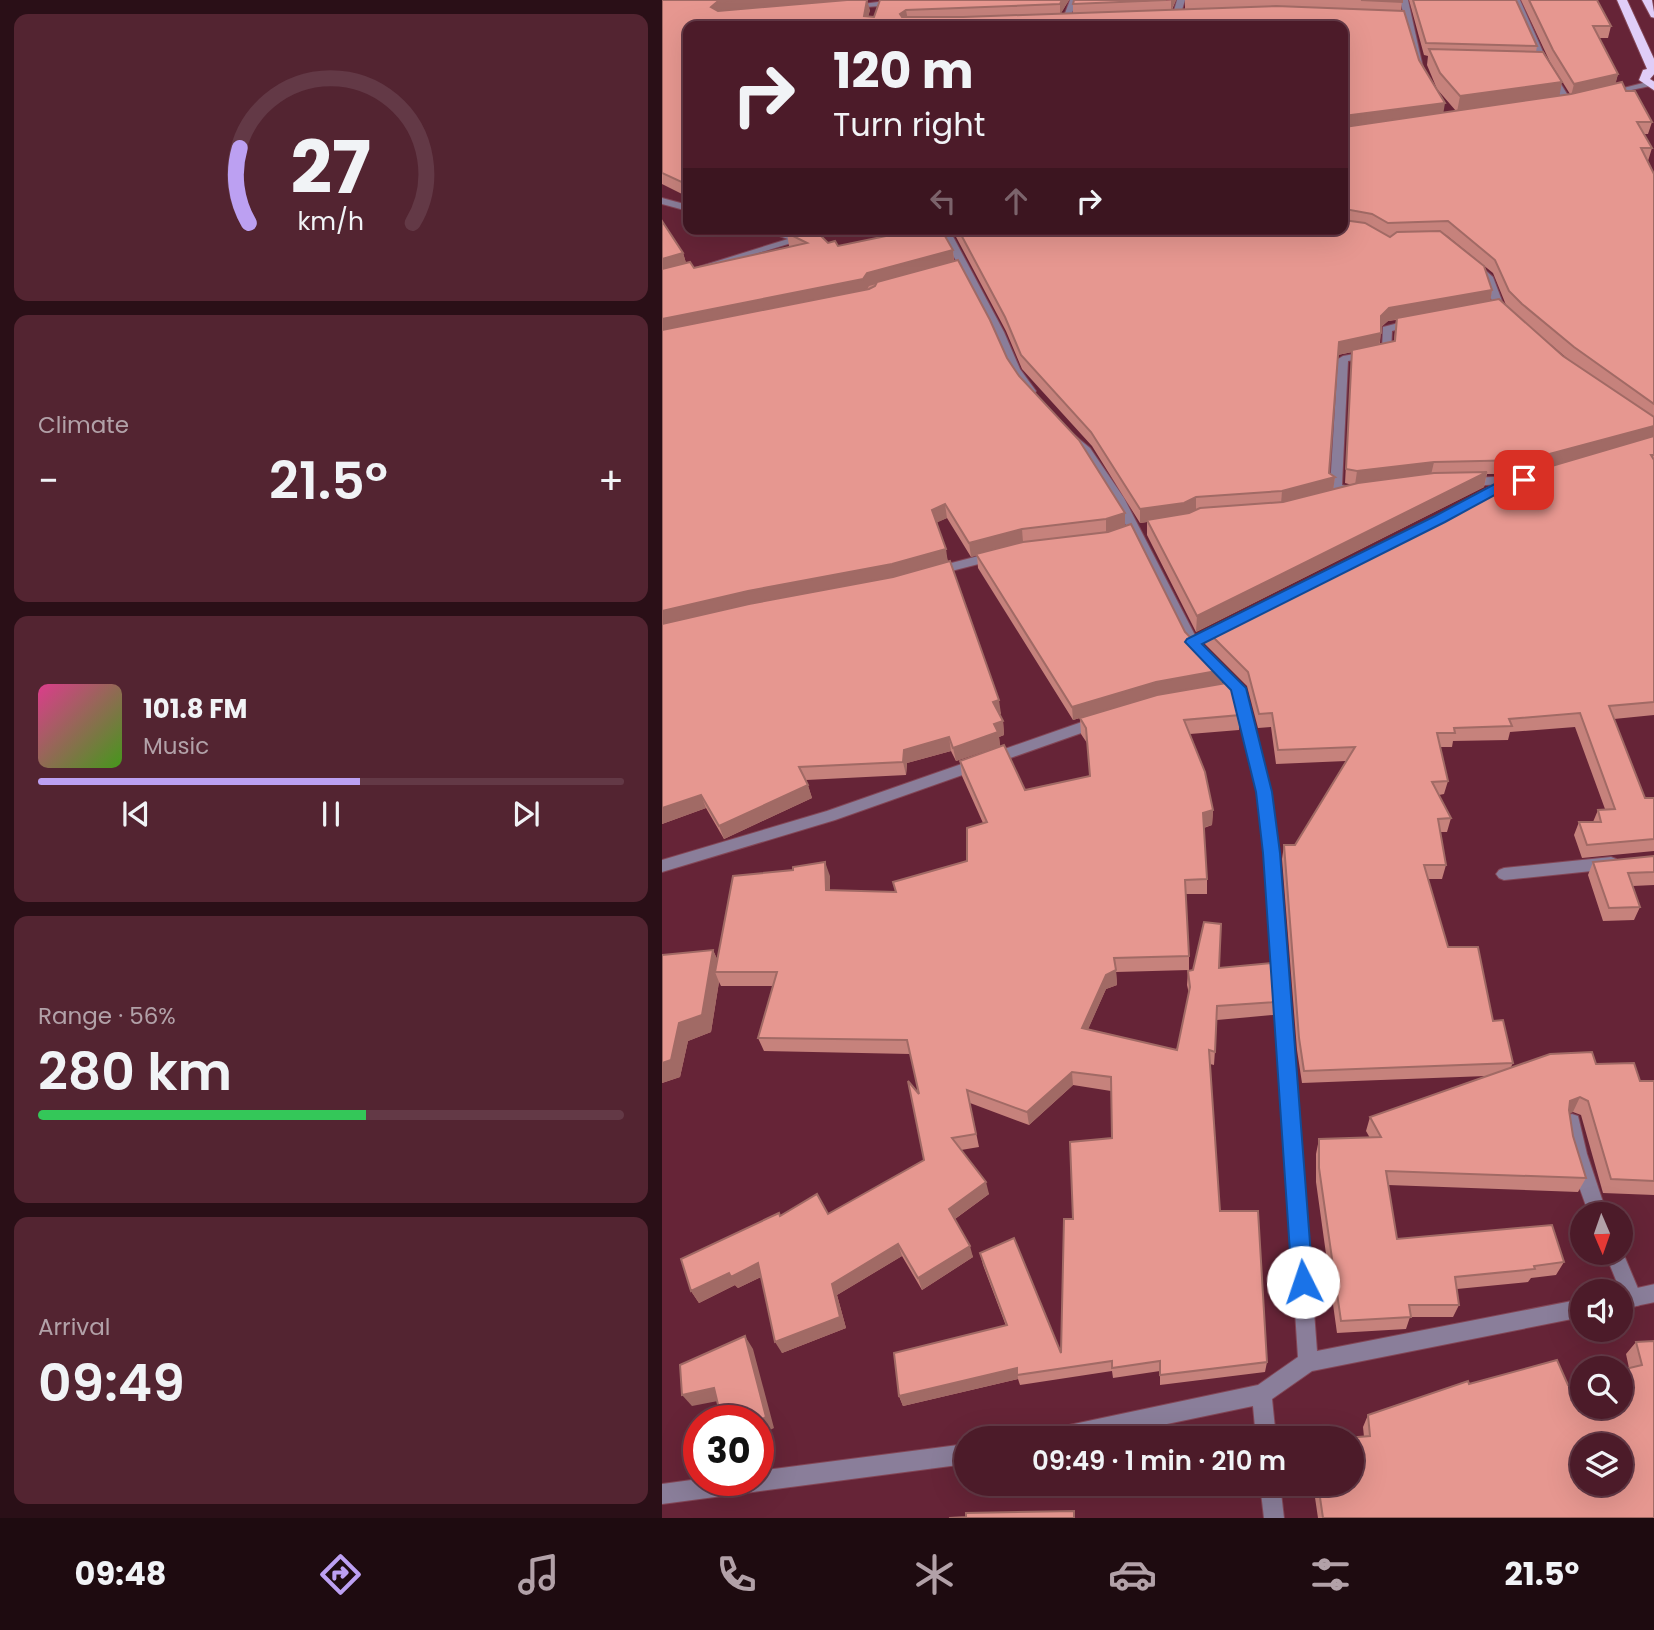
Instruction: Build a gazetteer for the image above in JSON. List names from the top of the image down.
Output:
{
  "north": "bottom",
  "page": {
    "turn": ["120 m", "Turn right"],
    "tile": [
      "Climate",
      ["Range · 56%", "280 km"],
      ["Arrival", "09:49"]
    ],
    "heat": ["−", "21.5°", "+"],
    "song": ["101.8 FM", "Music"],
    "limit": "30",
    "trip": "09:49 · 1 min · 210 m",
    "tabs": ["09:48", "21.5°"],
    "gauge": ["27", "km/h"]
  }
}
